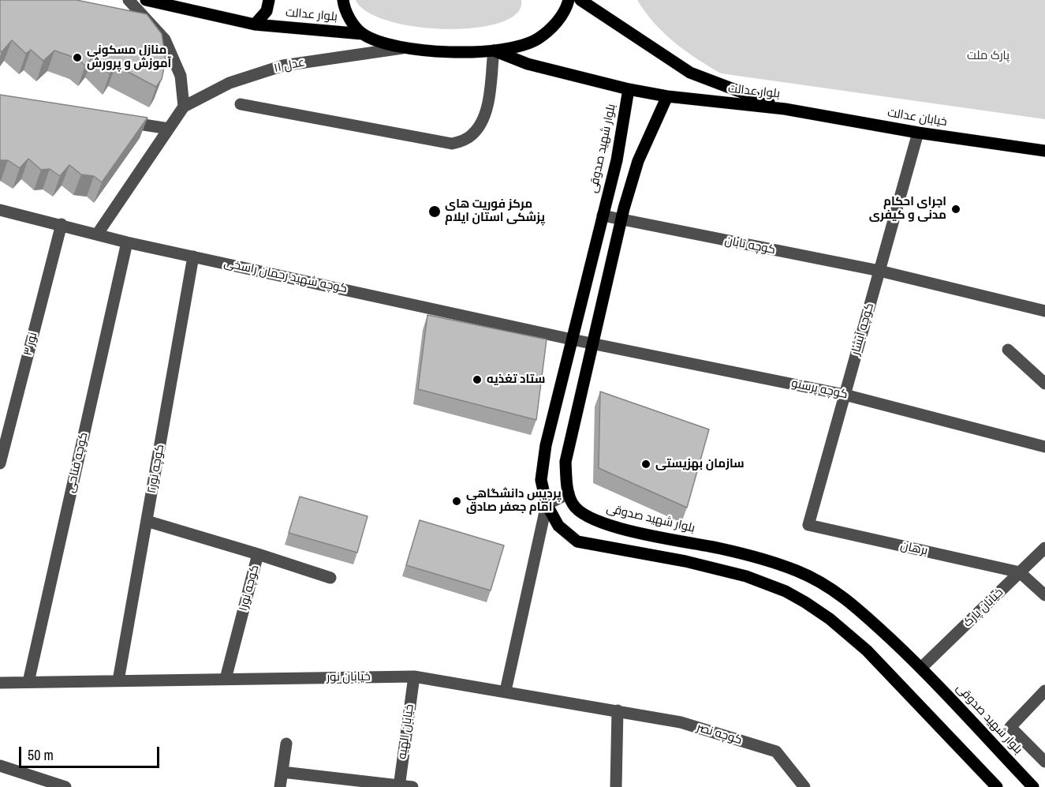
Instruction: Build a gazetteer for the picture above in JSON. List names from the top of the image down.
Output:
{
  "streets": {
    "main road": ["بلوار عدالت", "خیابان عدالت", "بلوار شهید صدوقی"],
    "street": [
      "عدل ۱۱",
      "کوچه تابان",
      "کوچه شهید رحمان راسخی",
      "کوچه آبشار",
      "نور ۳",
      "کوچه پرستو",
      "کوچه فتاحی",
      "کوچه نور۲",
      "برهان",
      "کوچه نور۱",
      "خیابان پارک",
      "خیابان نور",
      "خیابان الهیه",
      "کوچه نصر"
    ]
  },
  "crossings": [
    ["بلوار عدالت", "خیابان عدالت"],
    ["بلوار عدالت", "بلوار شهید صدوقی"],
    ["عدل ۱۱", "کوچه شهید رحمان راسخی"],
    ["خیابان عدالت", "کوچه آبشار"],
    ["بلوار شهید صدوقی", "کوچه تابان"],
    ["بلوار شهید صدوقی", "کوچه شهید رحمان راسخی"],
    ["بلوار شهید صدوقی", "کوچه پرستو"],
    ["بلوار شهید صدوقی", "خیابان پارک"],
    ["کوچه تابان", "کوچه آبشار"],
    ["کوچه شهید رحمان راسخی", "نور ۳"],
    ["کوچه شهید رحمان راسخی", "کوچه پرستو"],
    ["کوچه شهید رحمان راسخی", "کوچه فتاحی"],
    ["کوچه شهید رحمان راسخی", "کوچه نور۲"],
    ["کوچه آبشار", "کوچه پرستو"],
    ["کوچه آبشار", "برهان"],
    ["کوچه فتاحی", "خیابان نور"],
    ["کوچه نور۲", "کوچه نور۱"],
    ["کوچه نور۲", "خیابان نور"],
    ["برهان", "خیابان پارک"],
    ["کوچه نور۱", "خیابان نور"],
    ["خیابان نور", "خیابان الهیه"],
    ["خیابان نور", "کوچه نصر"]
  ],
  "parks": ["پارک ملت"],
  "places": [
    "منازل مسکونی آموزش و پرورش",
    "اجرای احکام مدنی و کیفری",
    "مرکز فوریت های پزشکی استان ایلام",
    "ستاد تغذیه",
    "سازمان بهزیستی",
    "پردیس دانشگاهی امام جعفر صادق"
  ],
  "scale_bar": "50 m"
}
